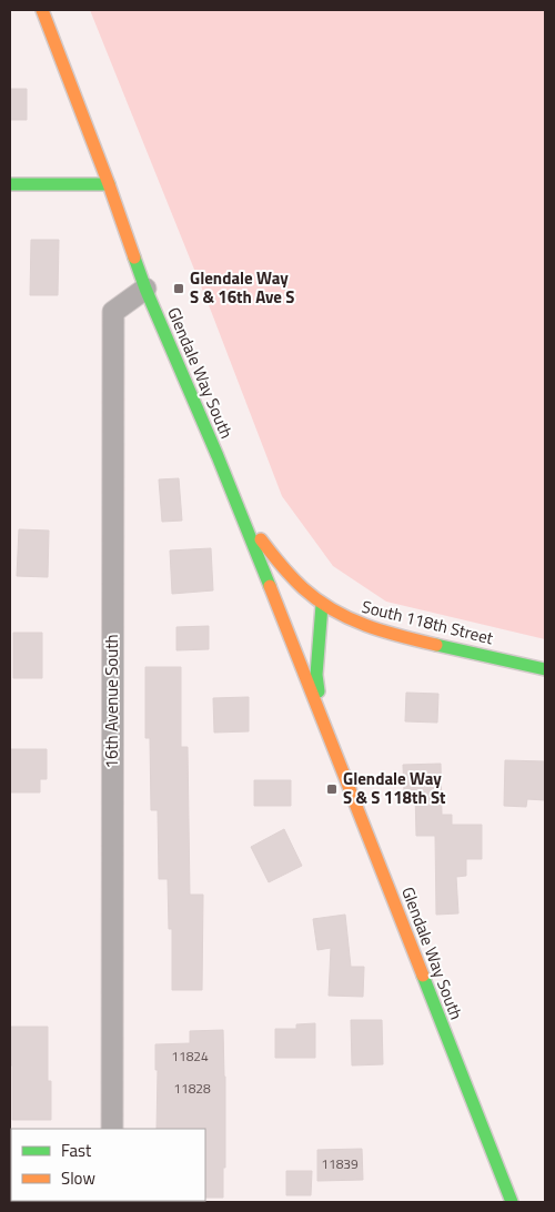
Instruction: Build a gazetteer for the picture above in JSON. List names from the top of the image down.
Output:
{
  "streets": {
    "street": ["Glendale Way South", "South 118th Street", "16th Avenue South"]
  },
  "crossings": [
    ["Glendale Way South", "South 118th Street"],
    ["Glendale Way South", "16th Avenue South"]
  ],
  "places": {
    "transit": ["Glendale Way S & 16th Ave S", "Glendale Way S & S 118th St"]
  },
  "house_numbers": ["11824", "11828", "11839"],
  "legend": ["Fast", "Slow"]
}
